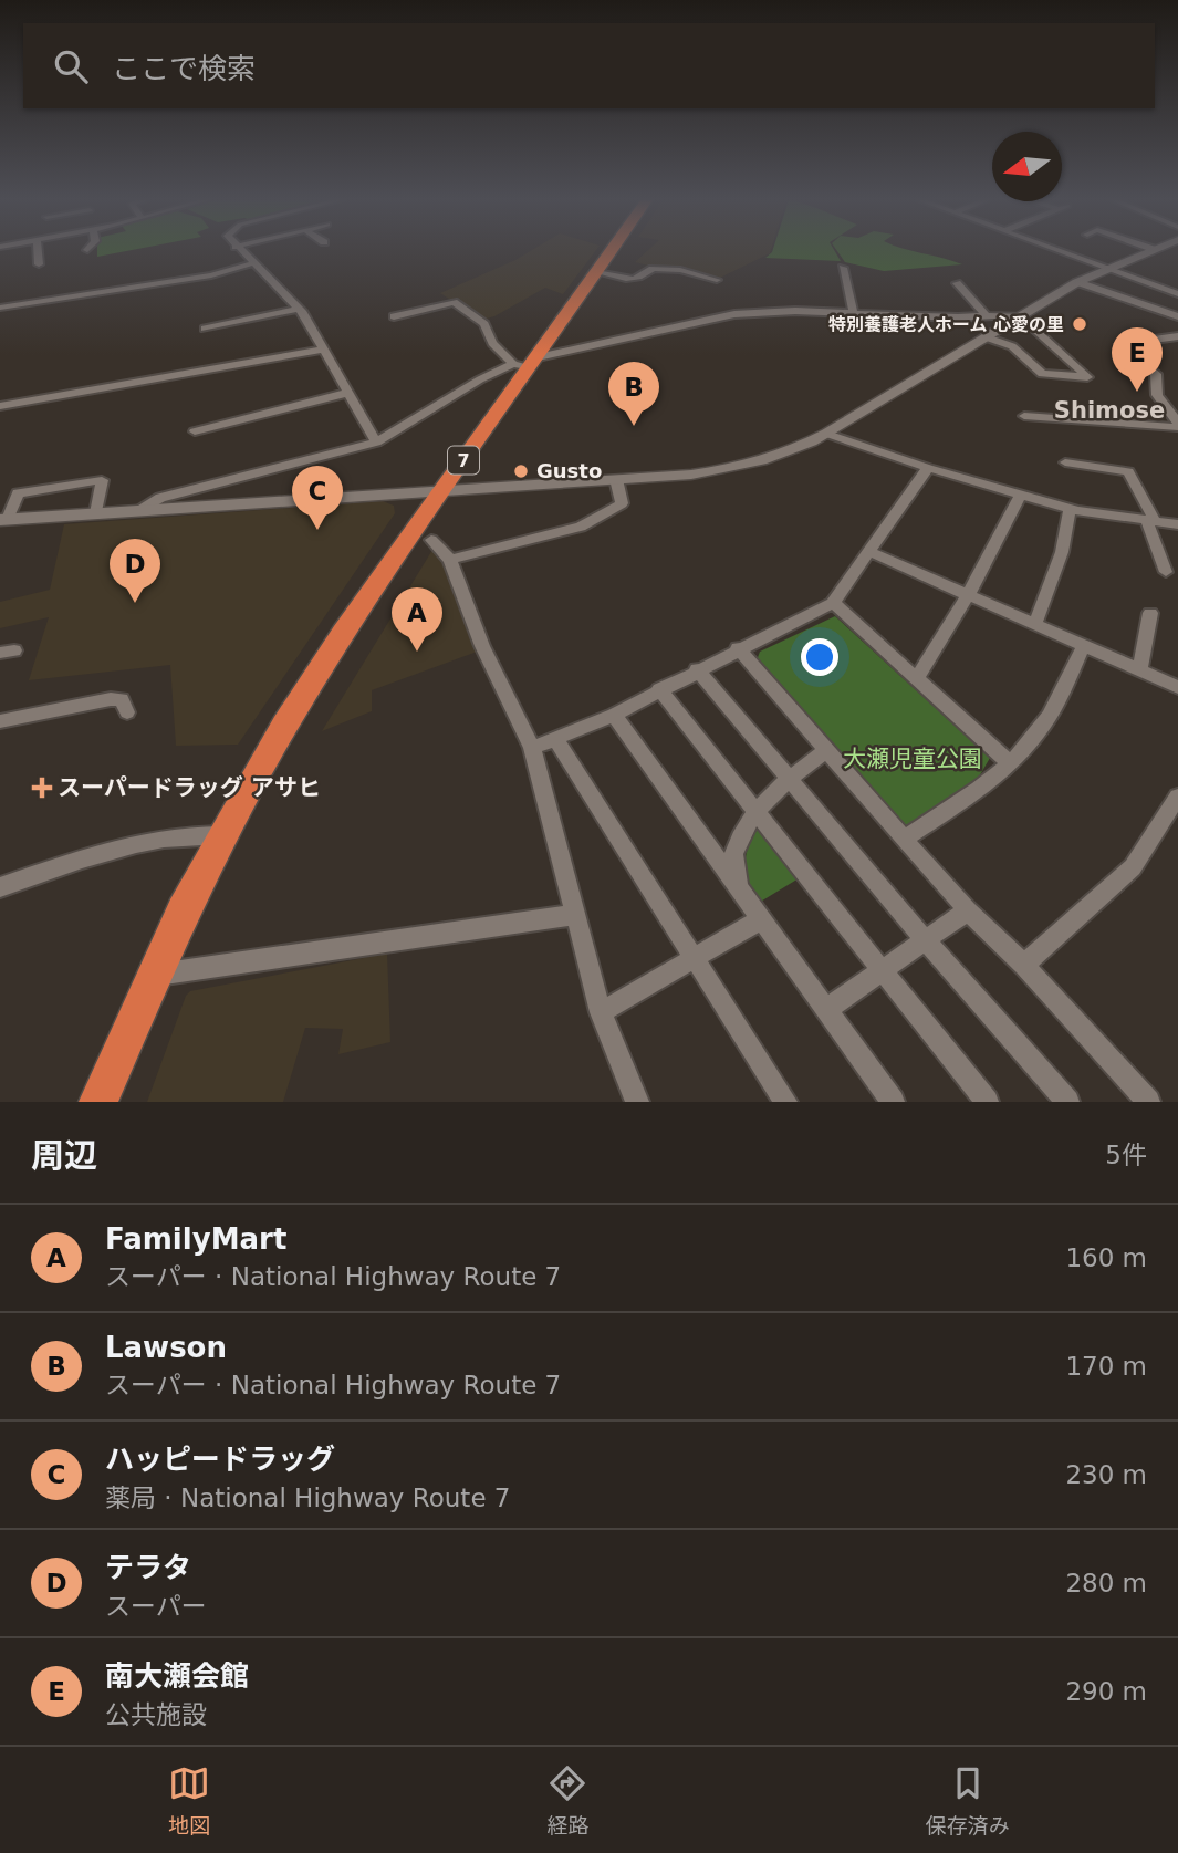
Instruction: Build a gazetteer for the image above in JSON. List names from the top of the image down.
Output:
{
  "streets": {
    "highway": ["7"]
  },
  "districts": ["Shimose"],
  "parks": ["大瀬児童公園"],
  "places": {
    "other": ["特別養護老人ホーム 心愛の里", "Gusto"],
    "health": ["スーパードラッグ アサヒ"]
  },
  "north": "left",
  "page": {
    "search": "ここで検索",
    "pins": [
      "E",
      "B",
      "C",
      "D",
      "A"
    ],
    "heading": ["周辺", "5件"],
    "list": [
      {
        "mark": "A",
        "name": "FamilyMart",
        "note": "スーパー · National Highway Route 7",
        "value": "160 m"
      },
      {
        "mark": "B",
        "name": "Lawson",
        "note": "スーパー · National Highway Route 7",
        "value": "170 m"
      },
      {
        "mark": "C",
        "name": "ハッピードラッグ",
        "note": "薬局 · National Highway Route 7",
        "value": "230 m"
      },
      {
        "mark": "D",
        "name": "テラタ",
        "note": "スーパー",
        "value": "280 m"
      },
      {
        "mark": "E",
        "name": "南大瀬会館",
        "note": "公共施設",
        "value": "290 m"
      }
    ],
    "nav": ["地図", "経路", "保存済み"]
  }
}
